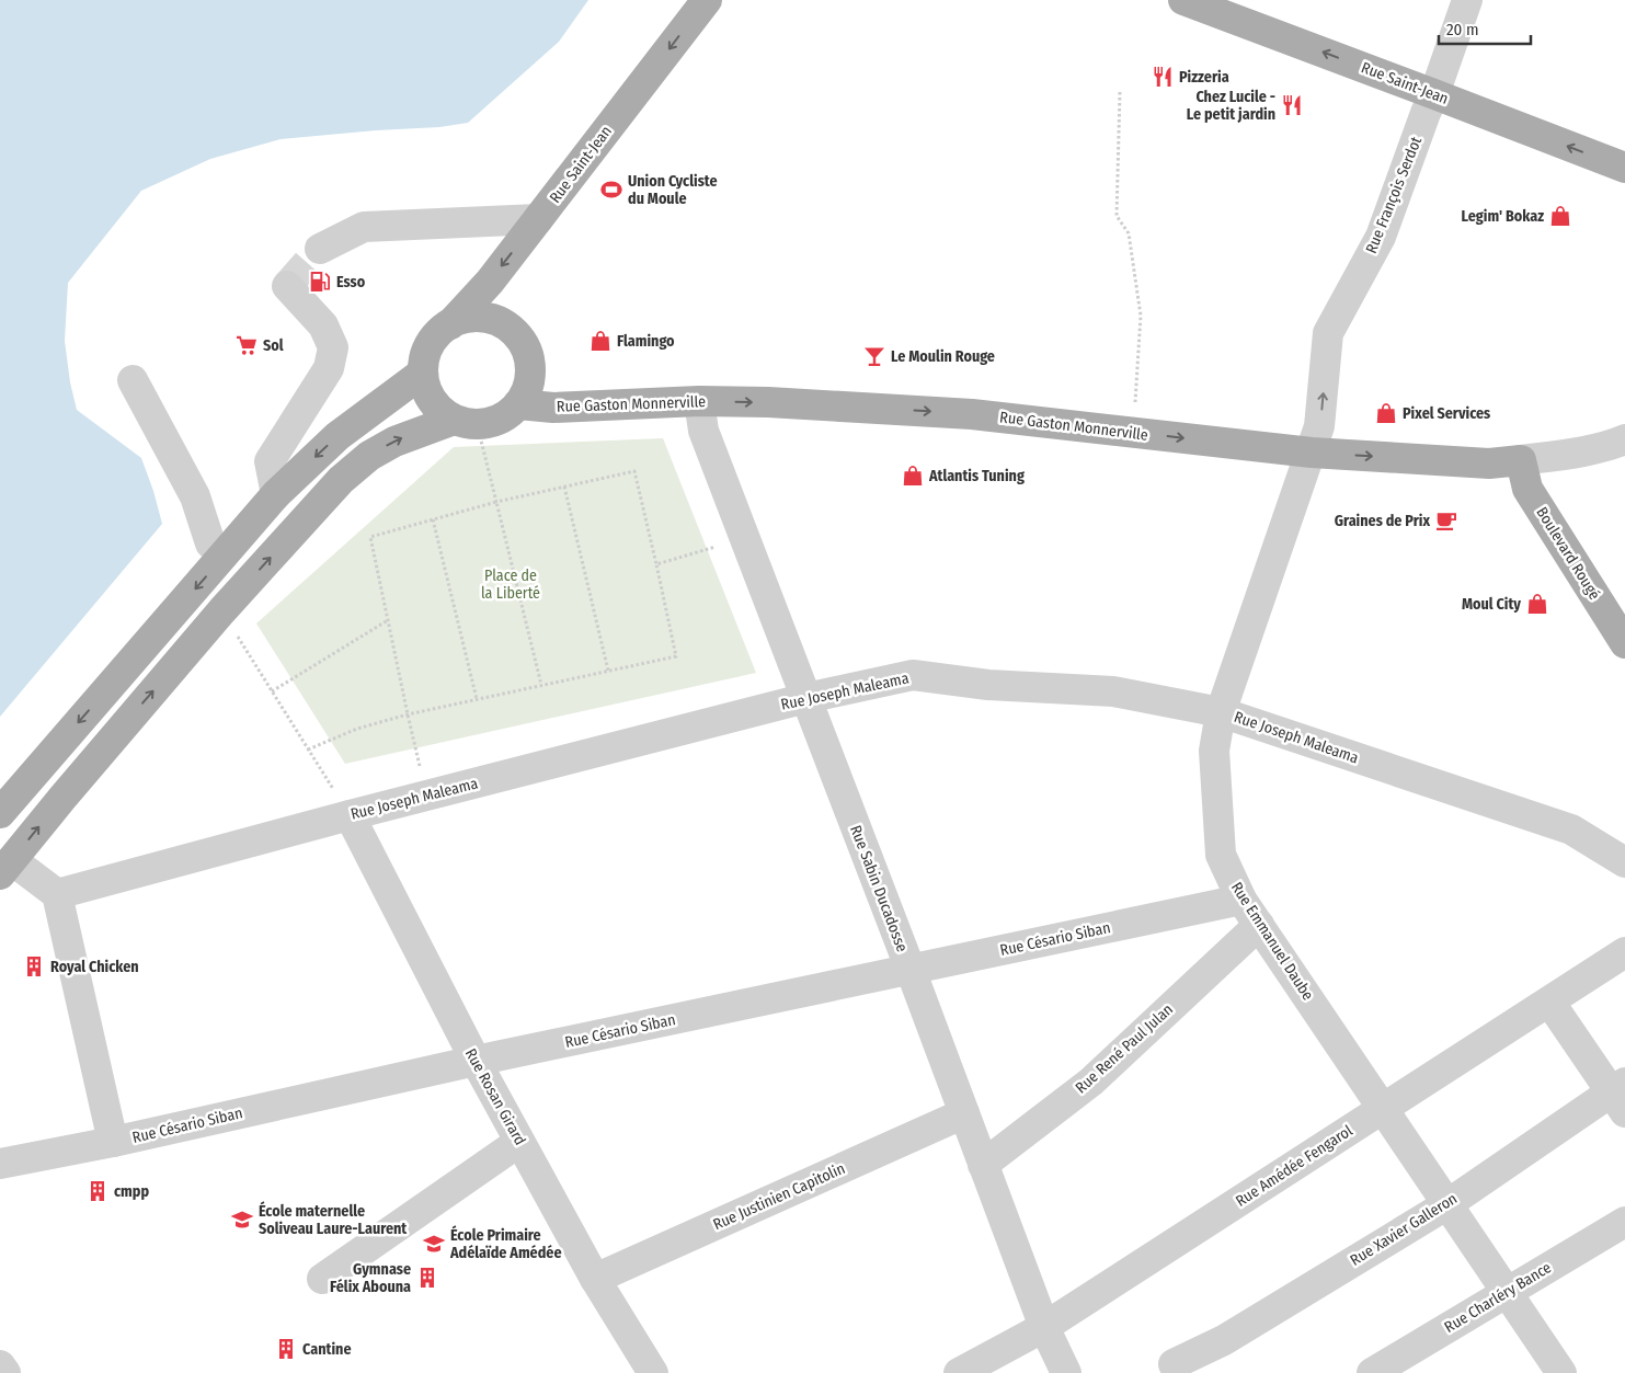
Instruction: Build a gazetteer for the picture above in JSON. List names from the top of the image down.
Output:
{
  "streets": {
    "main road": ["Rue Saint-Jean", "Rue Gaston Monnerville", "Boulevard Rougé"],
    "street": [
      "Rue François Serdot",
      "Rue Joseph Maleama",
      "Rue Sabin Ducadosse",
      "Rue Césario Siban",
      "Rue Emmanuel Daube",
      "Rue René Paul Julan",
      "Rue Rosan Girard",
      "Rue Amédée Fengarol",
      "Rue Justinien Capitolin",
      "Rue Xavier Galleron",
      "Rue Charléry Bance"
    ]
  },
  "crossings": [
    ["Rue Saint-Jean", "Rue François Serdot"],
    ["Rue Saint-Jean", "Rue Gaston Monnerville"],
    ["Rue François Serdot", "Rue Gaston Monnerville"],
    ["Rue François Serdot", "Rue Emmanuel Daube"],
    ["Rue Gaston Monnerville", "Boulevard Rougé"],
    ["Rue Gaston Monnerville", "Rue Sabin Ducadosse"],
    ["Rue Gaston Monnerville", "Rue Emmanuel Daube"],
    ["Rue Joseph Maleama", "Rue Sabin Ducadosse"],
    ["Rue Joseph Maleama", "Rue Emmanuel Daube"],
    ["Rue Joseph Maleama", "Rue Rosan Girard"],
    ["Rue Sabin Ducadosse", "Rue Césario Siban"],
    ["Rue Sabin Ducadosse", "Rue René Paul Julan"],
    ["Rue Sabin Ducadosse", "Rue Amédée Fengarol"],
    ["Rue Sabin Ducadosse", "Rue Justinien Capitolin"],
    ["Rue Césario Siban", "Rue Emmanuel Daube"],
    ["Rue Césario Siban", "Rue Rosan Girard"],
    ["Rue Emmanuel Daube", "Rue René Paul Julan"],
    ["Rue Emmanuel Daube", "Rue Amédée Fengarol"],
    ["Rue Emmanuel Daube", "Rue Xavier Galleron"],
    ["Rue Emmanuel Daube", "Rue Charléry Bance"],
    ["Rue Rosan Girard", "Rue Justinien Capitolin"]
  ],
  "one_way": ["Rue Saint-Jean", "Rue François Serdot", "Rue Gaston Monnerville"],
  "parks": ["Place de la Liberté"],
  "places": {
    "restaurant": ["Pizzeria", "Chez Lucile - Le petit jardin"],
    "sports": ["Union Cycliste du Moule"],
    "shop": [
      "Legim' Bokaz",
      "Flamingo",
      "Pixel Services",
      "Atlantis Tuning",
      "Moul City"
    ],
    "fuel station": ["Esso"],
    "supermarket": ["Sol"],
    "bar": ["Le Moulin Rouge"],
    "cafe": ["Graines de Prix"],
    "building": [
      "Royal Chicken",
      "cmpp",
      "Gymnase Félix Abouna",
      "Cantine"
    ],
    "school or university": ["École maternelle Soliveau Laure-Laurent", "École Primaire Adélaïde Amédée"]
  },
  "scale_bar": "20 m"
}
